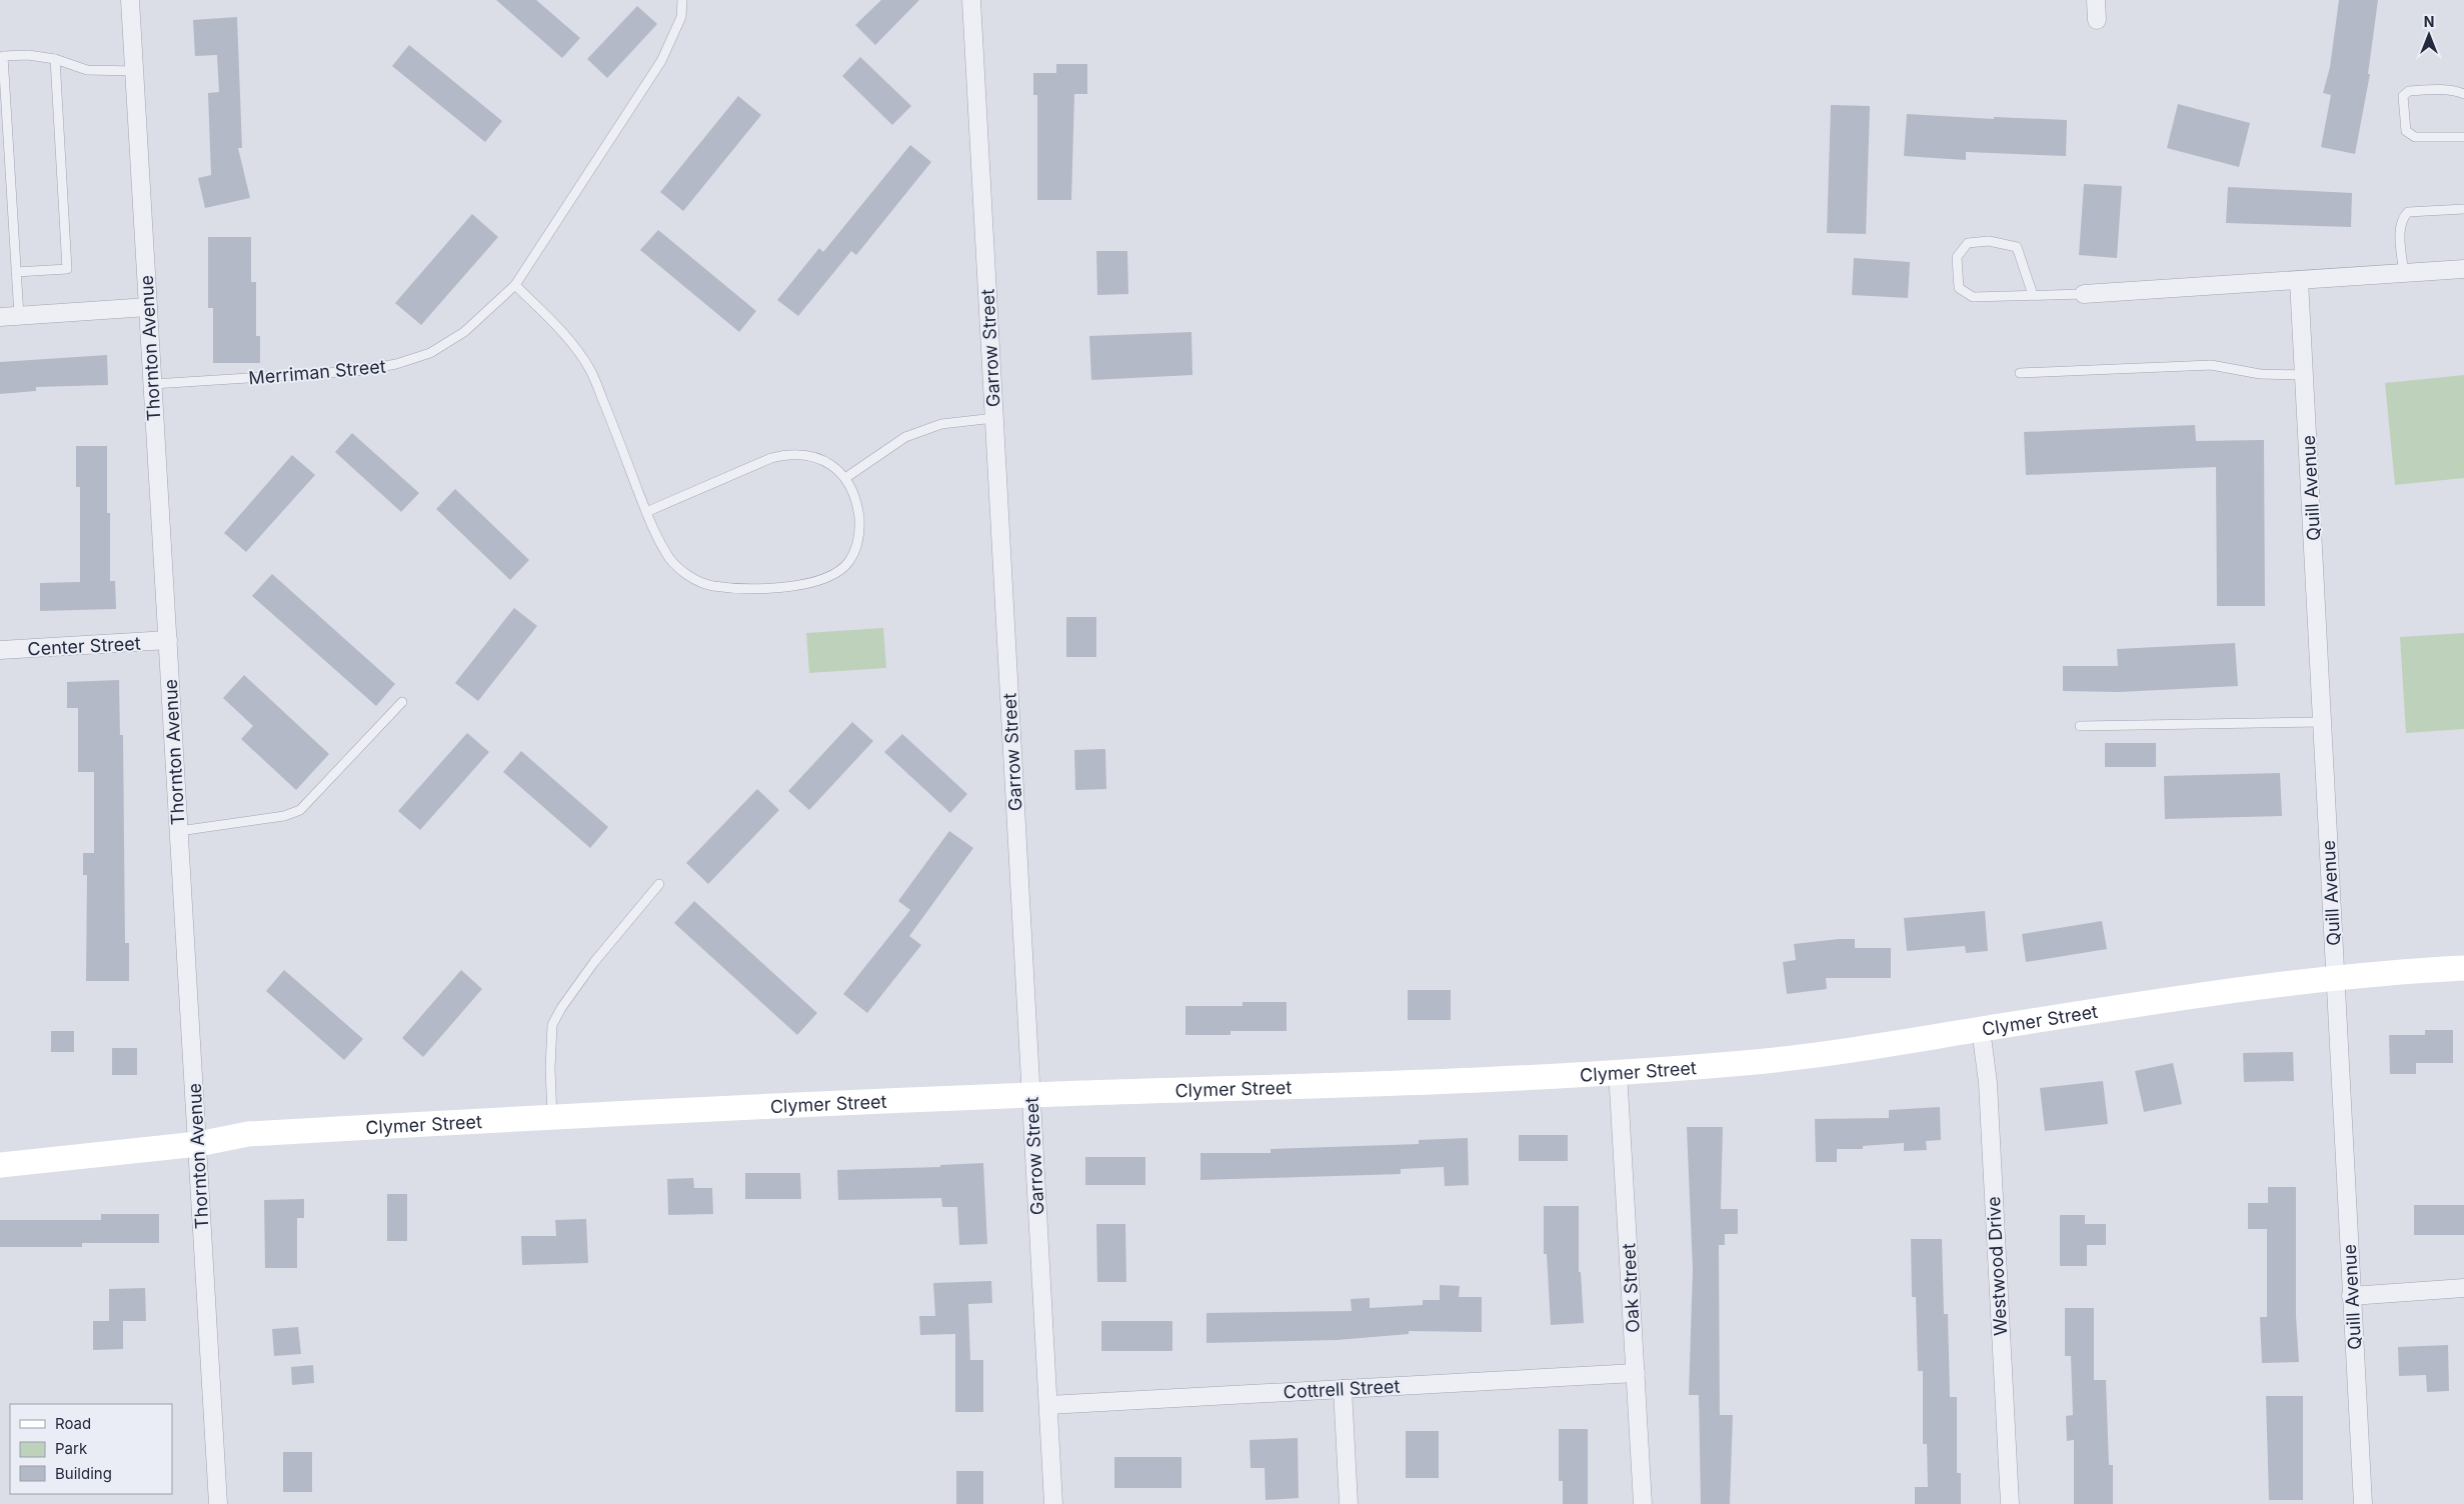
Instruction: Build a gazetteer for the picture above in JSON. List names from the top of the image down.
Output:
{
  "streets": {
    "street": [
      "Thornton Avenue",
      "Garrow Street",
      "Quill Avenue",
      "Center Street",
      "Clymer Street",
      "Westwood Drive",
      "Oak Street",
      "Cottrell Street"
    ],
    "lane": ["Merriman Street"]
  },
  "crossings": [
    ["Thornton Avenue", "Merriman Street"],
    ["Thornton Avenue", "Center Street"],
    ["Thornton Avenue", "Clymer Street"],
    ["Garrow Street", "Clymer Street"],
    ["Garrow Street", "Cottrell Street"],
    ["Quill Avenue", "Clymer Street"],
    ["Clymer Street", "Westwood Drive"],
    ["Clymer Street", "Oak Street"],
    ["Oak Street", "Cottrell Street"]
  ],
  "legend": ["Road", "Park", "Building"],
  "north": "top"
}
